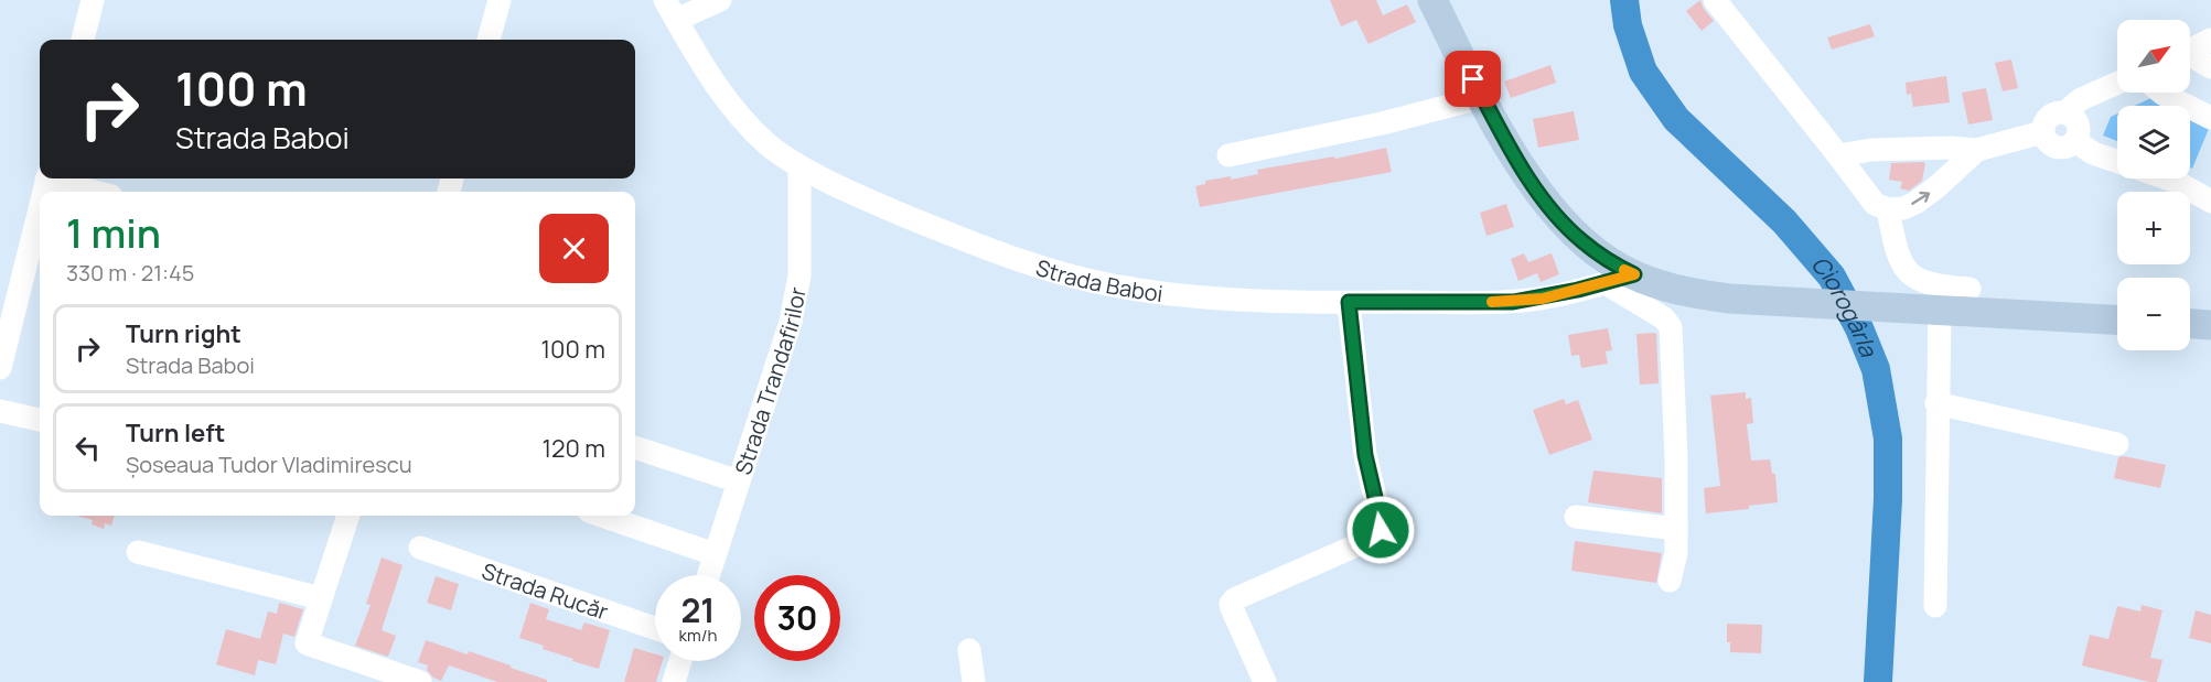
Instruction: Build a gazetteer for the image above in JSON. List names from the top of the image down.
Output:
{
  "streets": {
    "street": ["Strada Baboi", "Strada Trandafirilor", "Strada Rucăr"]
  },
  "crossings": [
    ["Strada Baboi", "Strada Trandafirilor"]
  ],
  "water": ["Ciorogârla"],
  "north": "top right",
  "page": {
    "map_buttons": ["+", "−"],
    "turn": ["100 m", "Strada Baboi"],
    "heading": ["1 min", "330 m · 21:45"],
    "list": [
      {
        "name": "Turn right",
        "note": "Strada Baboi",
        "value": "100 m"
      },
      {
        "name": "Turn left",
        "note": "Șoseaua Tudor Vladimirescu",
        "value": "120 m"
      }
    ],
    "speed": "21 km/h",
    "limit": "30"
  }
}
